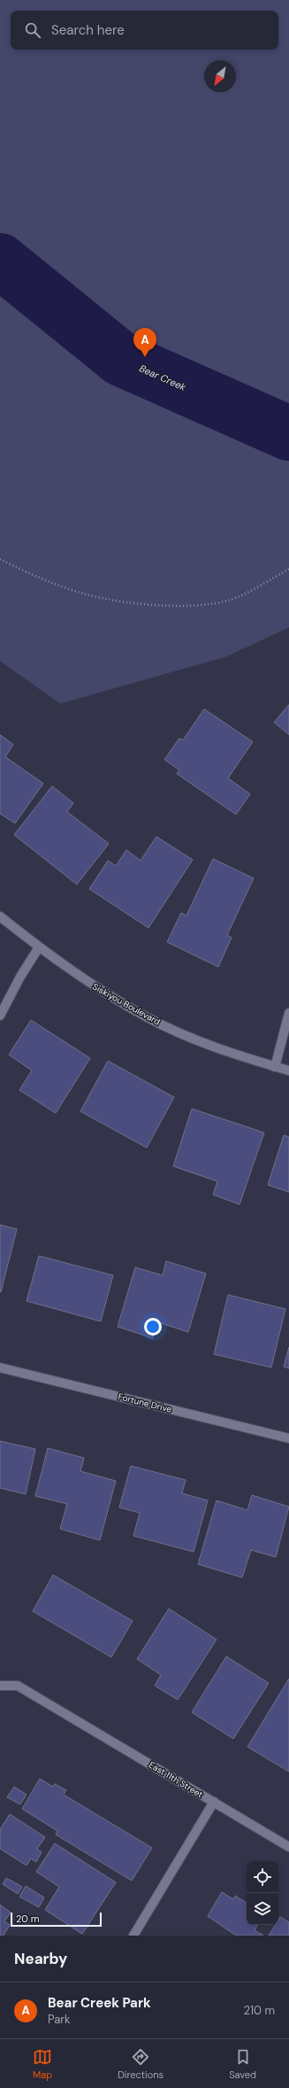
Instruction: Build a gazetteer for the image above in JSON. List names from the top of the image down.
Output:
{
  "streets": {
    "street": ["Siskiyou Boulevard", "Fortune Drive", "East 11th Street"]
  },
  "water": ["Bear Creek"],
  "scale_bar": "20 m",
  "north": "bottom left",
  "page": {
    "search": "Search here",
    "pins": "A",
    "scale": "20 m",
    "heading": "Nearby",
    "list": [
      {
        "mark": "A",
        "name": "Bear Creek Park",
        "note": "Park",
        "value": "210 m"
      }
    ],
    "nav": ["Map", "Directions", "Saved"]
  }
}
